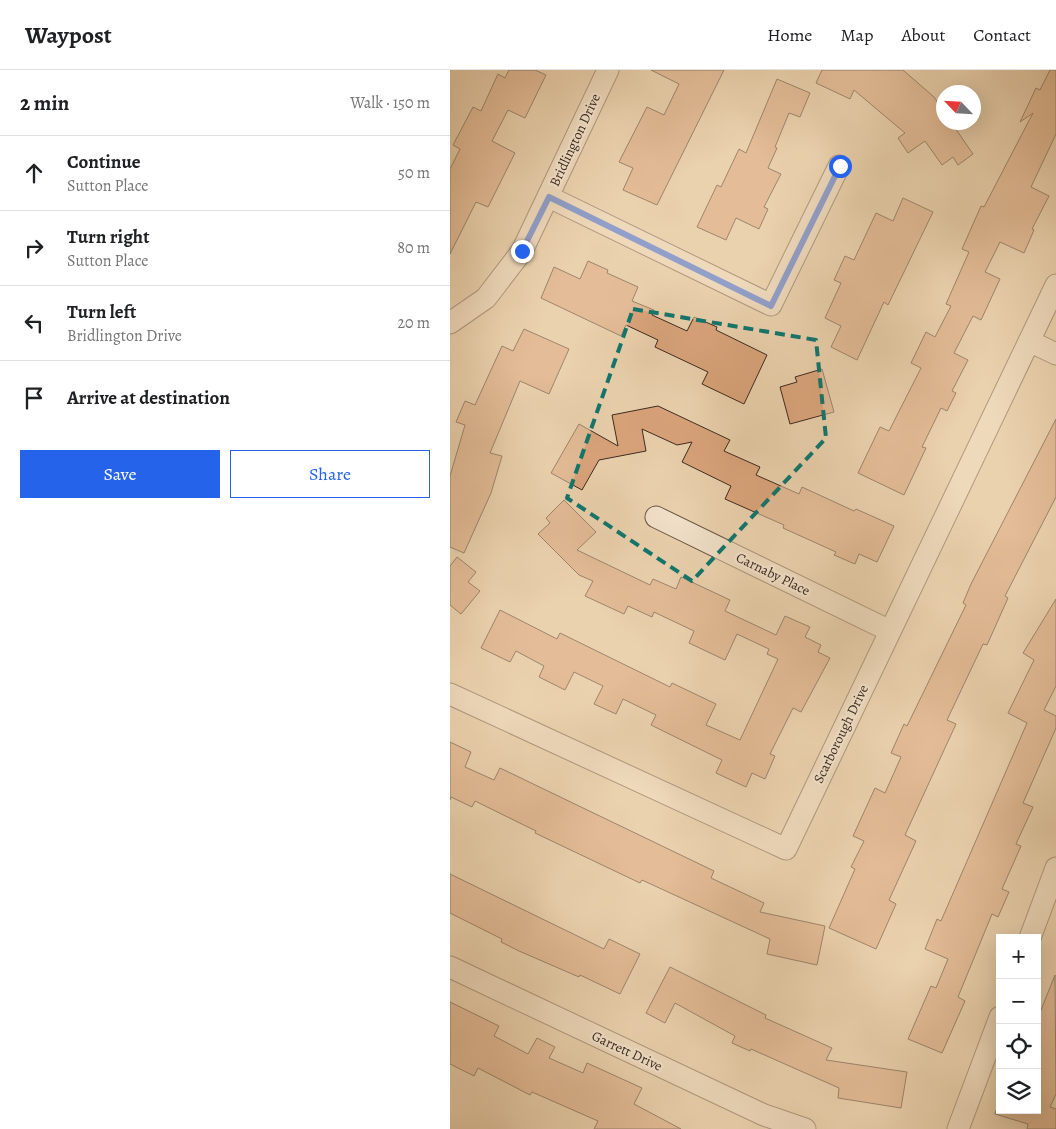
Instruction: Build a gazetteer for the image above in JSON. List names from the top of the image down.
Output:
{
  "streets": {
    "street": [
      "Bridlington Drive",
      "Carnaby Place",
      "Scarborough Drive",
      "Garrett Drive"
    ]
  },
  "crossings": [
    ["Carnaby Place", "Scarborough Drive"]
  ],
  "north": "top left",
  "page": {
    "header": "Waypost",
    "nav": [
      "Home",
      "Map",
      "About",
      "Contact"
    ],
    "heading": ["2 min", "Walk · 150 m"],
    "list": [
      ["Continue", "Sutton Place", "50 m"],
      ["Turn right", "Sutton Place", "80 m"],
      ["Turn left", "Bridlington Drive", "20 m"],
      "Arrive at destination"
    ],
    "buttons": ["Save", "Share"],
    "map_buttons": ["+", "−"]
  }
}
